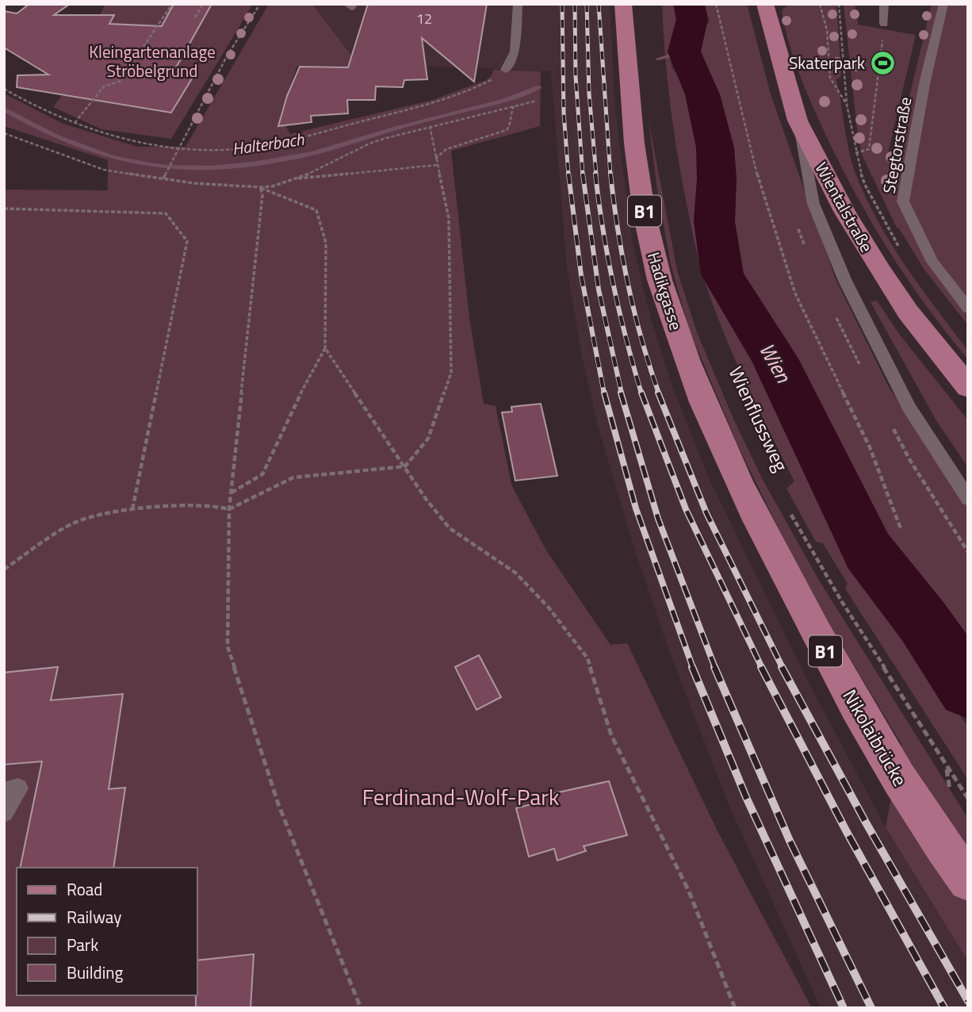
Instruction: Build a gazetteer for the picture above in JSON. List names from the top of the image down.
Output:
{
  "streets": {
    "main road": [
      "Wientalstraße",
      "B1",
      "Hadikgasse",
      "Nikolaibrücke"
    ],
    "lane": ["Stegtorstraße"]
  },
  "crossings": [
    ["Hadikgasse", "Nikolaibrücke"]
  ],
  "water": ["Halterbach", "Wien"],
  "parks": ["Kleingartenanlage Ströbelgrund", "Ferdinand-Wolf-Park"],
  "places": {
    "sports": ["Skaterpark"]
  },
  "house_numbers": ["12"],
  "legend": [
    "Road",
    "Railway",
    "Park",
    "Building"
  ]
}
